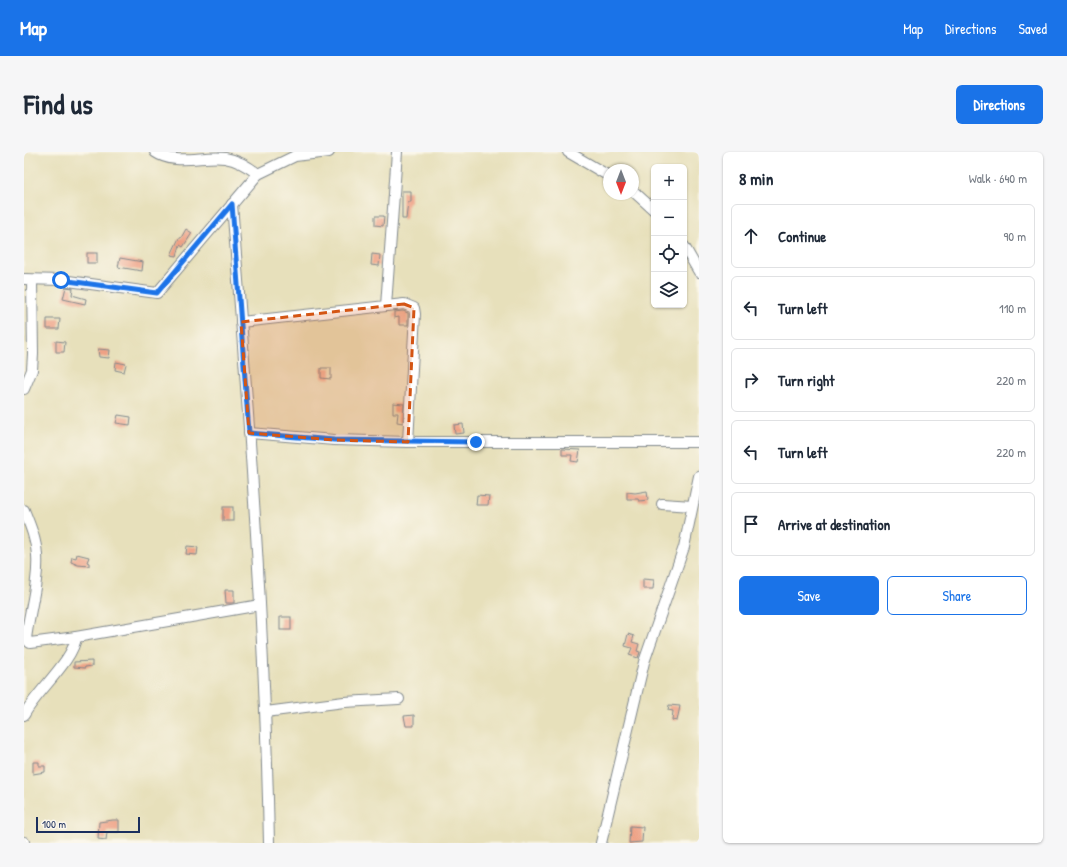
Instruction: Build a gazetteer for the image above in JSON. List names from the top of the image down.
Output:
{
  "scale_bar": "100 m",
  "north": "bottom",
  "page": {
    "header": "Map",
    "nav": ["Map", "Directions", "Saved"],
    "title": "Find us",
    "buttons": [
      "Directions",
      ["Save", "Share"]
    ],
    "heading": ["8 min", "Walk · 640 m"],
    "map_buttons": ["+", "−"],
    "list": [
      ["Continue", "90 m"],
      ["Turn left", "110 m"],
      ["Turn right", "220 m"],
      ["Turn left", "220 m"],
      "Arrive at destination"
    ],
    "scale": "100 m"
  }
}
